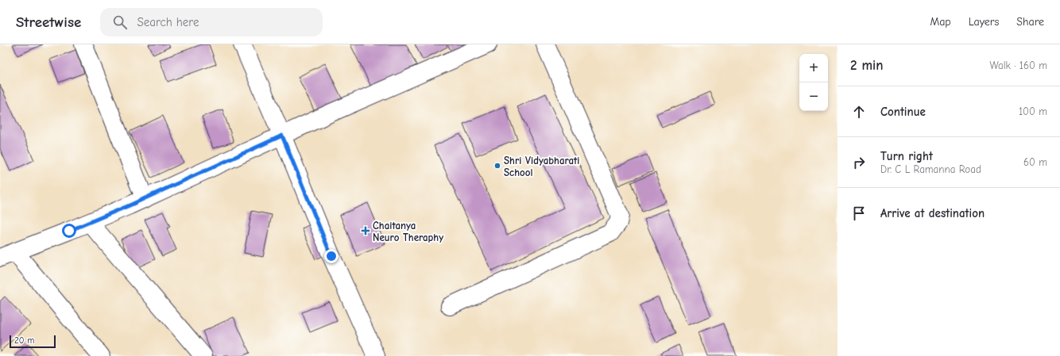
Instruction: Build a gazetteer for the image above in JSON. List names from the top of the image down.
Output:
{
  "places": {
    "other": ["Shri Vidyabharati School"],
    "health": ["Chaitanya Neuro Theraphy"]
  },
  "scale_bar": "20 m",
  "page": {
    "header": "Streetwise",
    "search": "Search here",
    "nav": ["Map", "Layers", "Share"],
    "heading": ["2 min", "Walk · 160 m"],
    "map_buttons": ["+", "−"],
    "list": [
      ["Continue", "100 m"],
      ["Turn right", "Dr. C L Ramanna Road", "60 m"],
      "Arrive at destination"
    ],
    "scale": "20 m"
  }
}
